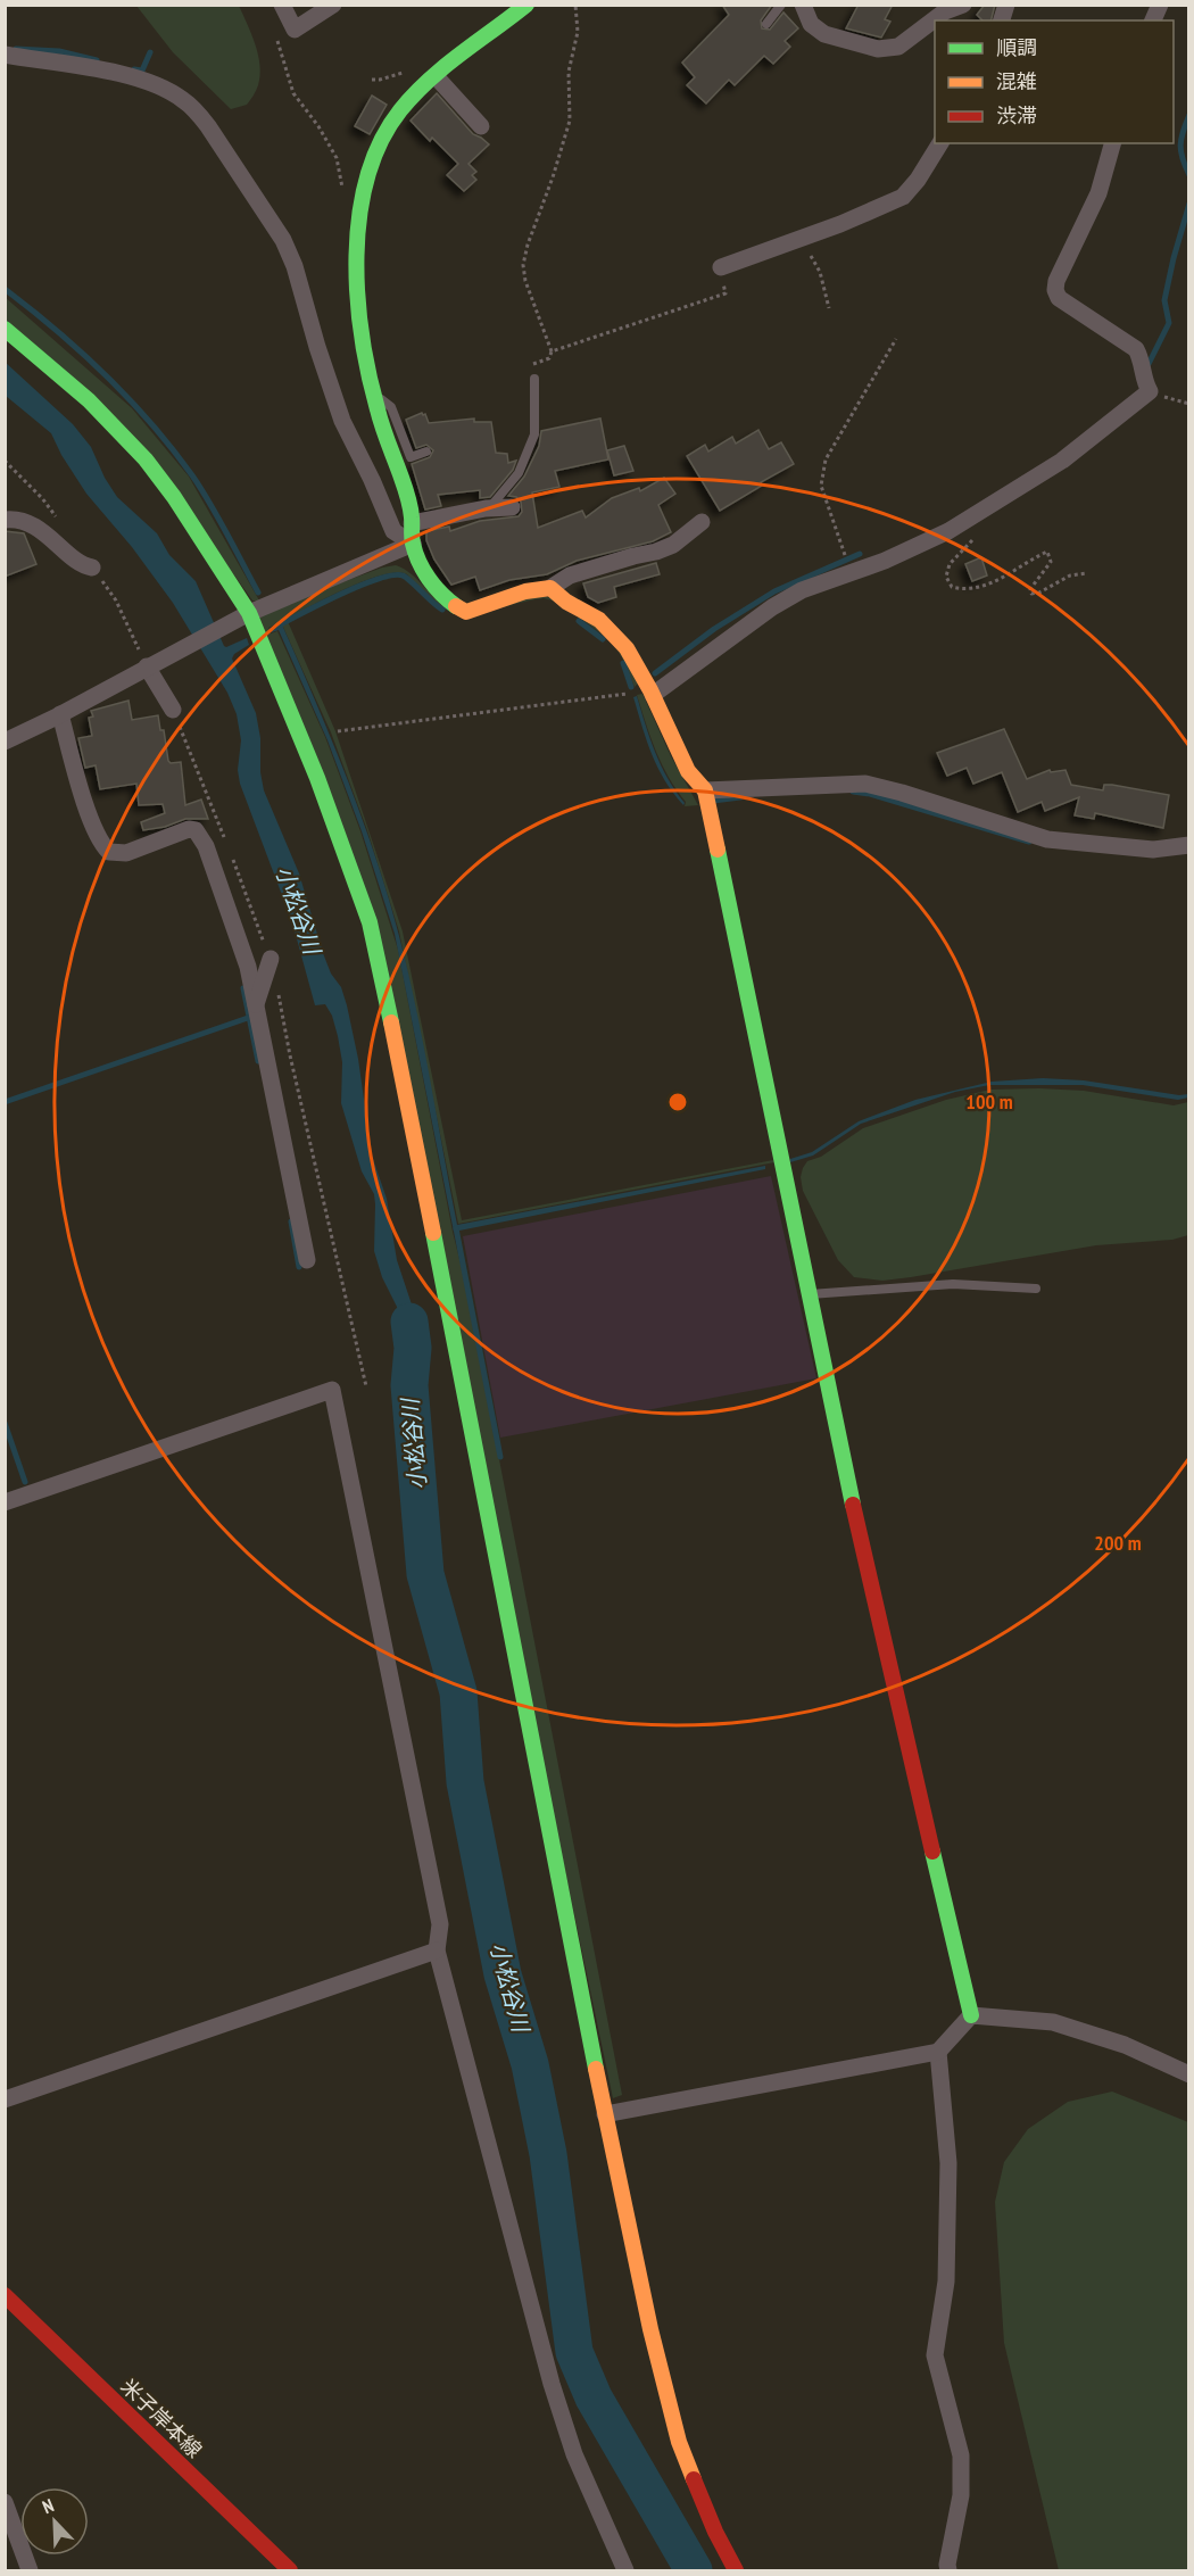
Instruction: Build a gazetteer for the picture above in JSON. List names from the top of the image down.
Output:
{
  "streets": {
    "street": ["米子岸本線"]
  },
  "water": ["小松谷川"],
  "legend": ["順調", "混雑", "渋滞"],
  "north": "top left",
  "rings": ["100 m", "200 m"]
}
